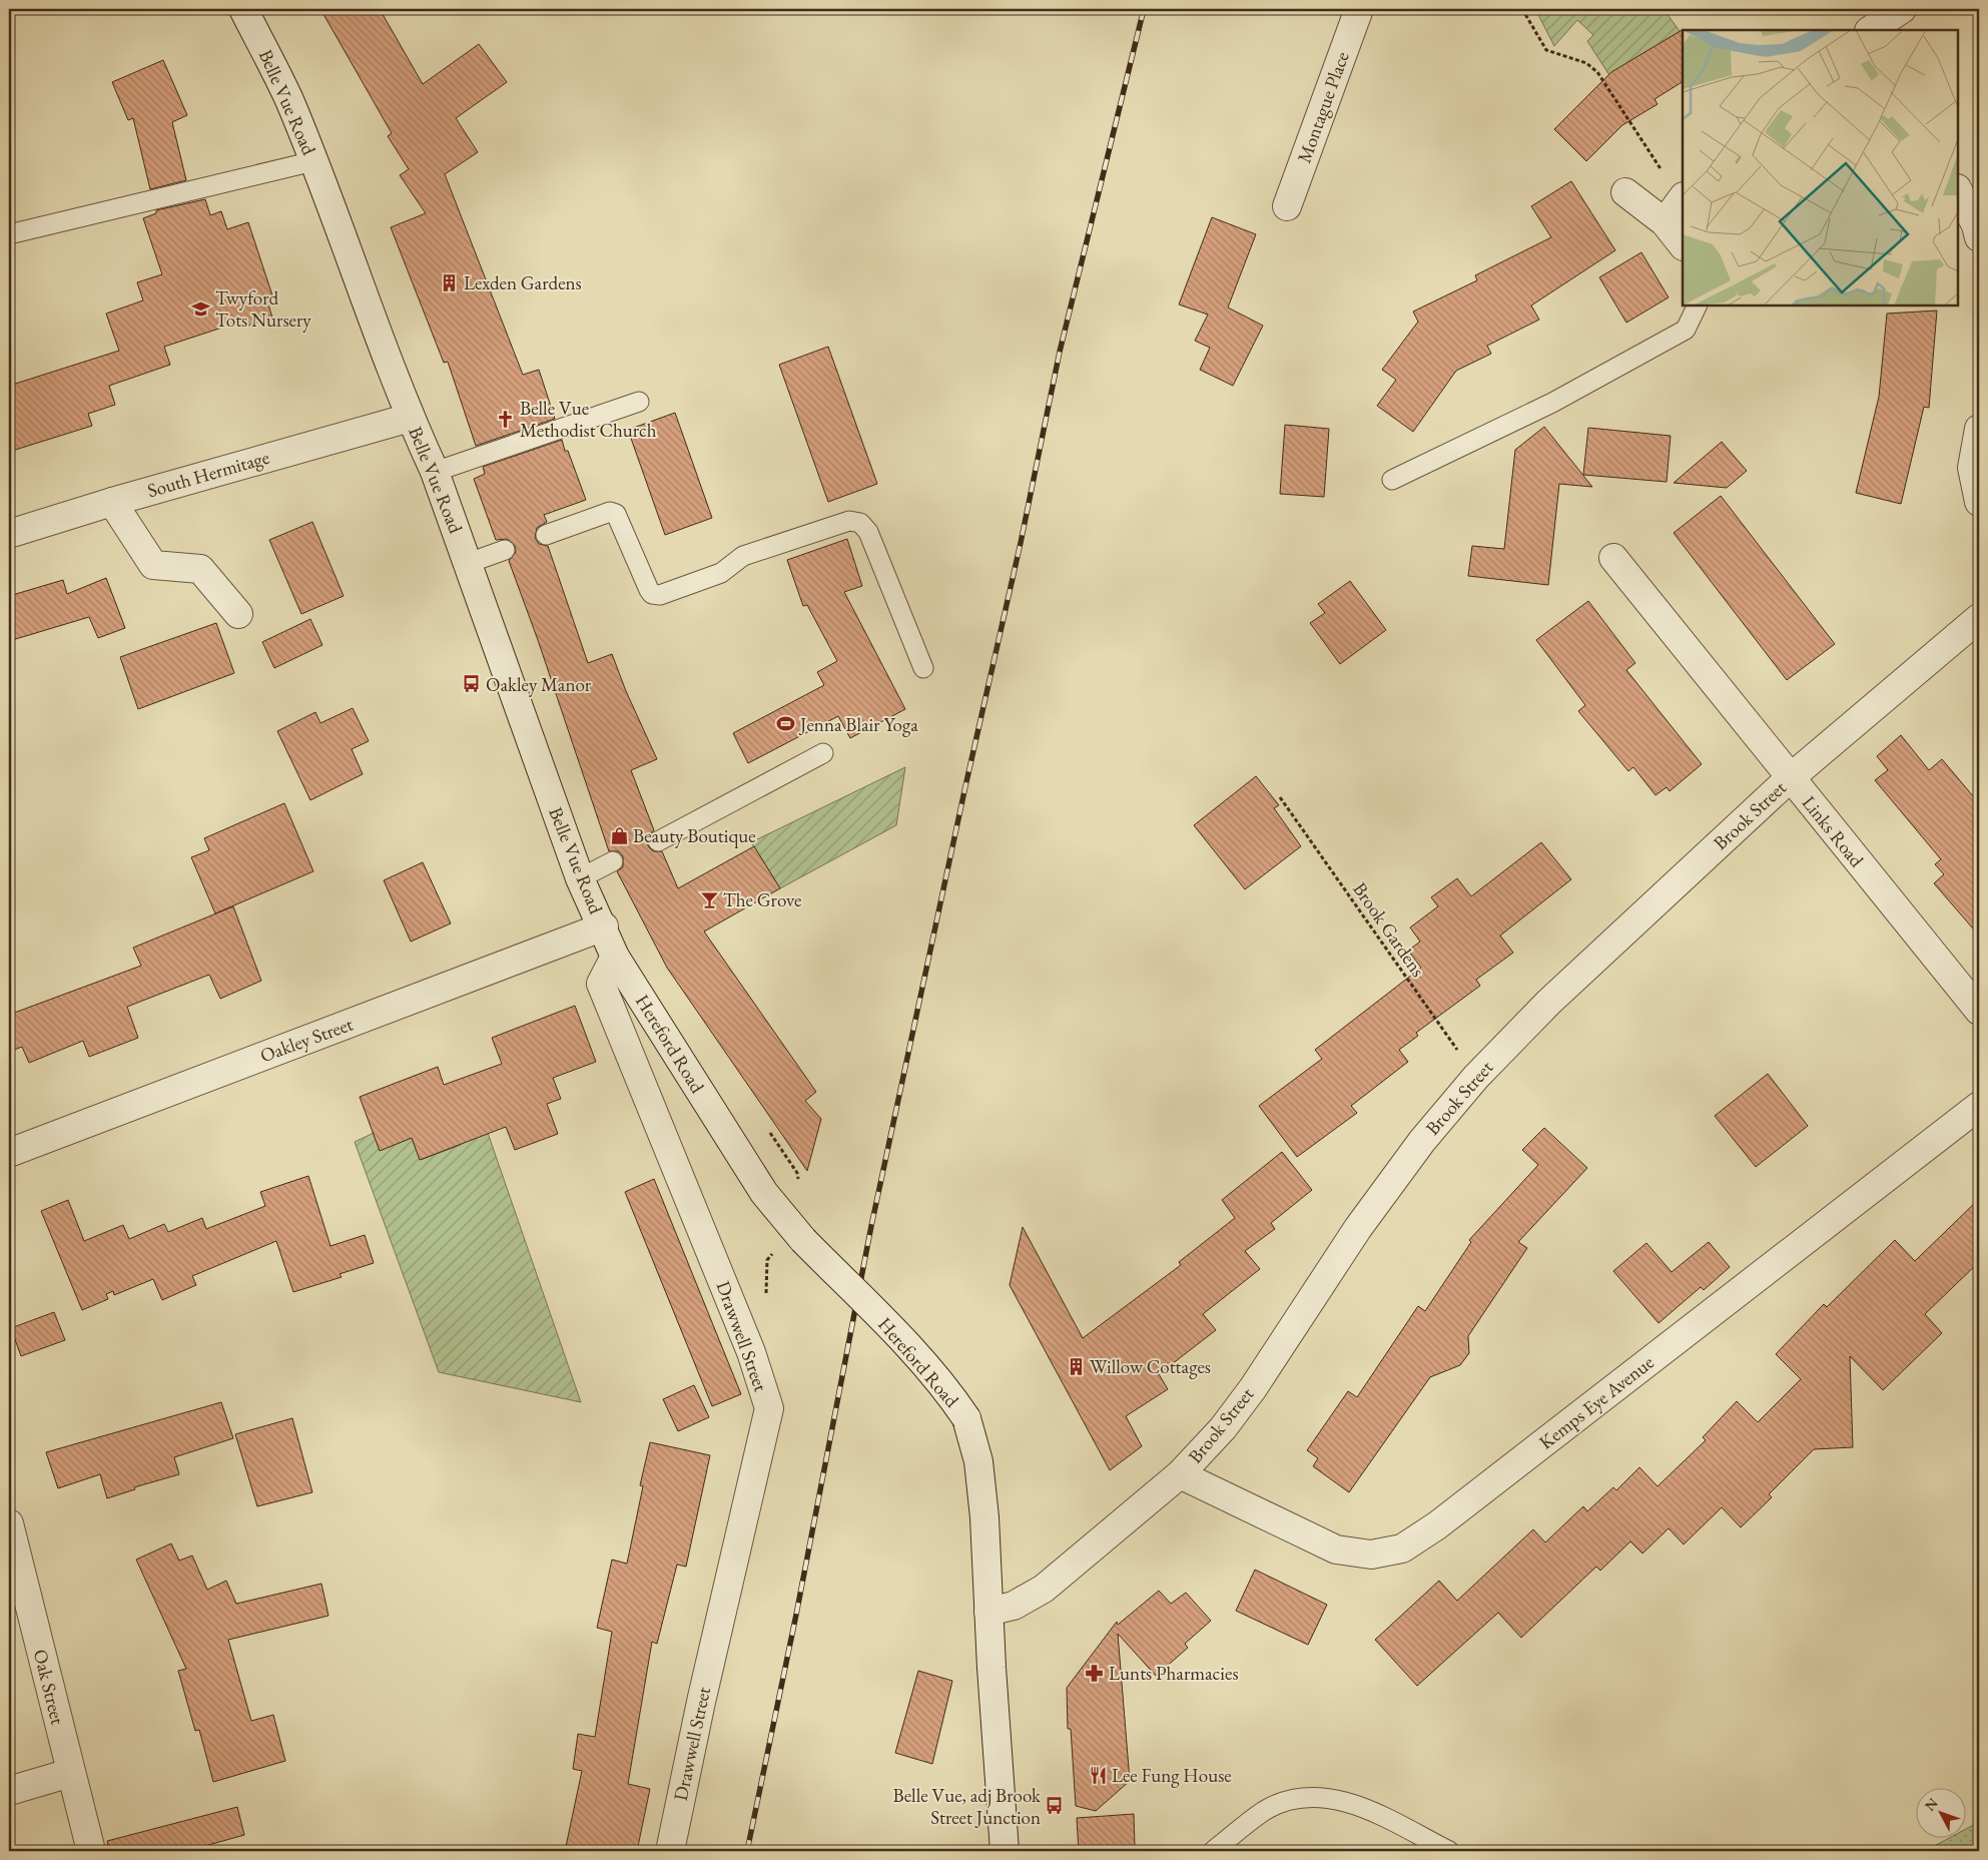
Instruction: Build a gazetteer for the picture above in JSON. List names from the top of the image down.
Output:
{
  "streets": {
    "street": [
      "Belle Vue Road",
      "Montague Place",
      "South Hermitage",
      "Brook Street",
      "Links Road",
      "Oakley Street",
      "Hereford Road",
      "Drawwell Street",
      "Kemps Eye Avenue",
      "Oak Street"
    ],
    "path": ["Brook Gardens"]
  },
  "crossings": [
    ["Belle Vue Road", "South Hermitage"],
    ["Belle Vue Road", "Oakley Street"],
    ["Belle Vue Road", "Hereford Road"],
    ["Belle Vue Road", "Drawwell Street"],
    ["Brook Street", "Links Road"],
    ["Brook Street", "Brook Gardens"],
    ["Brook Street", "Hereford Road"],
    ["Brook Street", "Kemps Eye Avenue"],
    ["Hereford Road", "Drawwell Street"]
  ],
  "places": {
    "building": ["Lexden Gardens", "Willow Cottages"],
    "school or university": ["Twyford Tots Nursery"],
    "church": ["Belle Vue Methodist Church"],
    "bus stop": ["Oakley Manor", "Belle Vue, adj Brook Street Junction"],
    "sports": ["Jenna Blair Yoga"],
    "shop": ["Beauty Boutique"],
    "bar": ["The Grove"],
    "pharmacy": ["Lunts Pharmacies"],
    "restaurant": ["Lee Fung House"]
  },
  "north": "top left"
}
